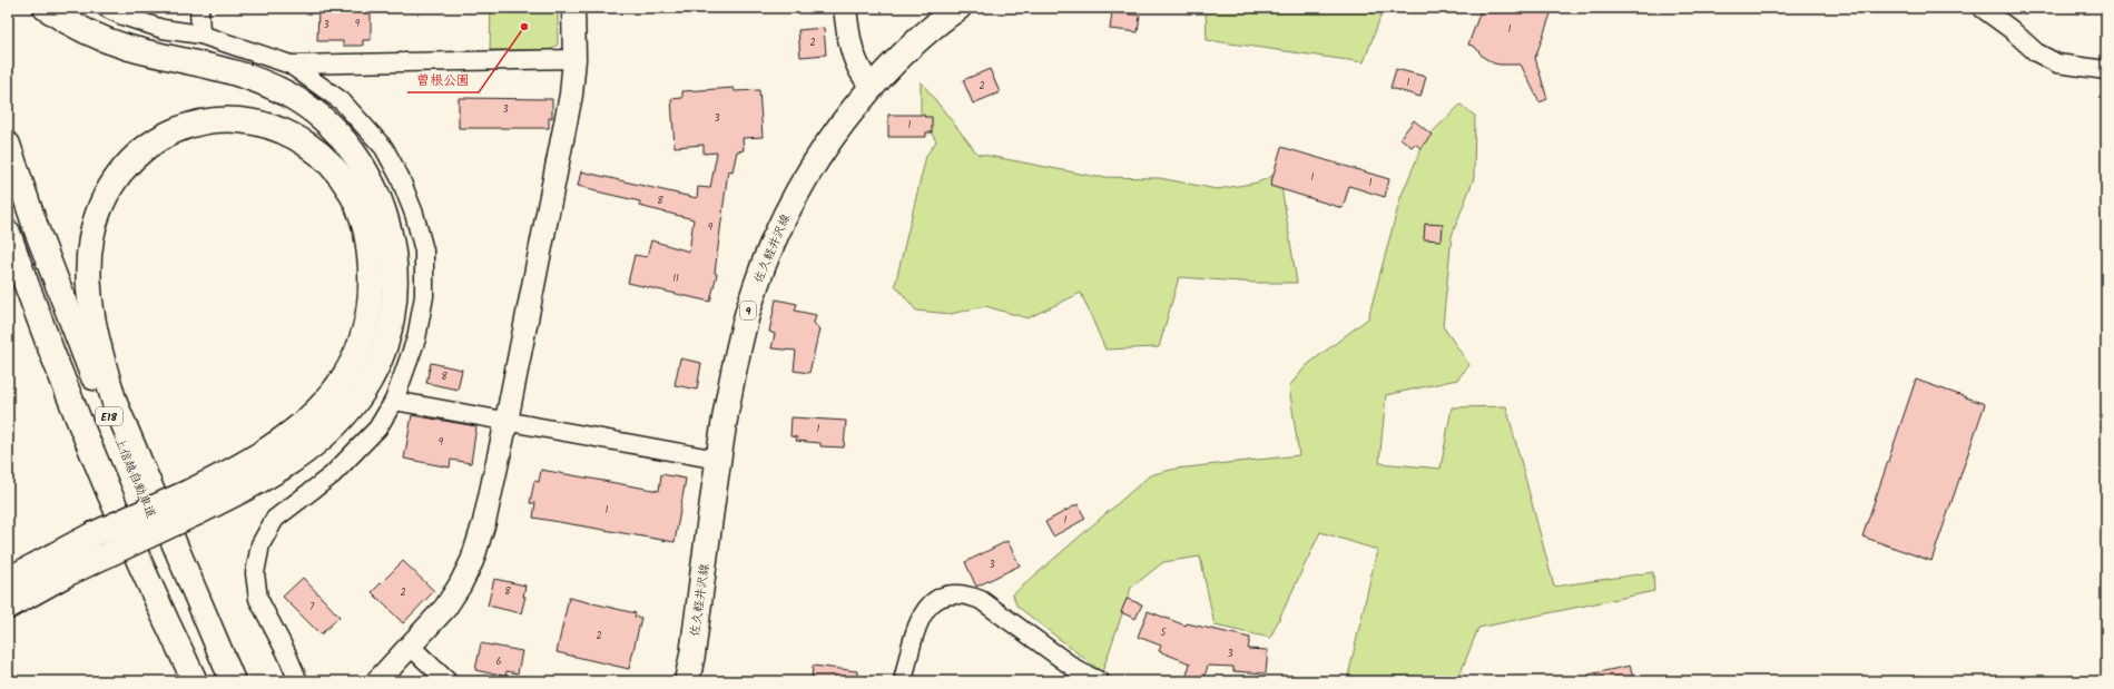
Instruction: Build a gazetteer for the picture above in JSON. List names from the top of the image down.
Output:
{
  "streets": {
    "main road": [
      "佐久軽井沢線",
      "9",
      "E18",
      "上信越自動車道"
    ]
  },
  "places": ["曽根公園"],
  "house_numbers": [
    "9",
    "3",
    "1",
    "2",
    "1",
    "2",
    "3",
    "3",
    "1",
    "1",
    "1",
    "8",
    "9",
    "11",
    "8",
    "1",
    "9",
    "1",
    "1",
    "3",
    "8",
    "2",
    "7",
    "5",
    "2",
    "3",
    "6"
  ]
}
